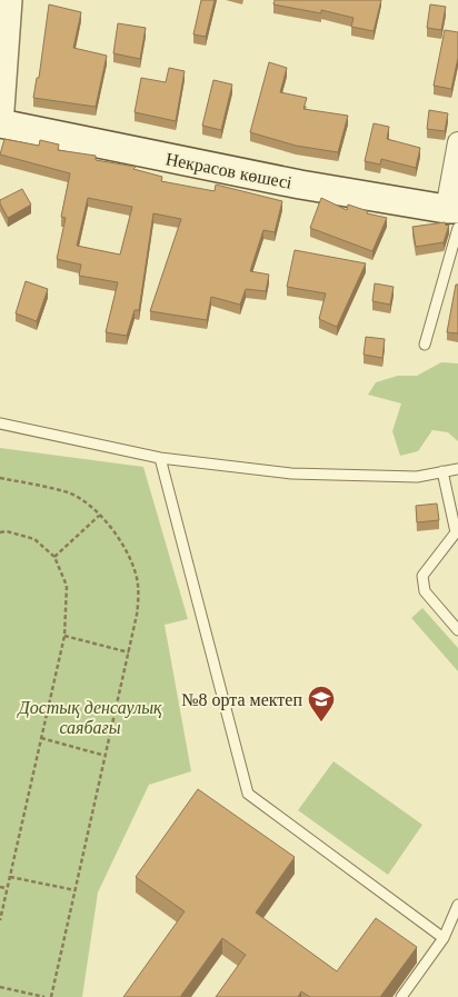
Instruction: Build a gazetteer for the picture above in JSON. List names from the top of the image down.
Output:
{
  "streets": {
    "main road": ["Некрасов көшесі"]
  },
  "parks": ["Достық денсаулық саябағы"],
  "places": {
    "school or university": ["№8 орта мектеп"]
  }
}
